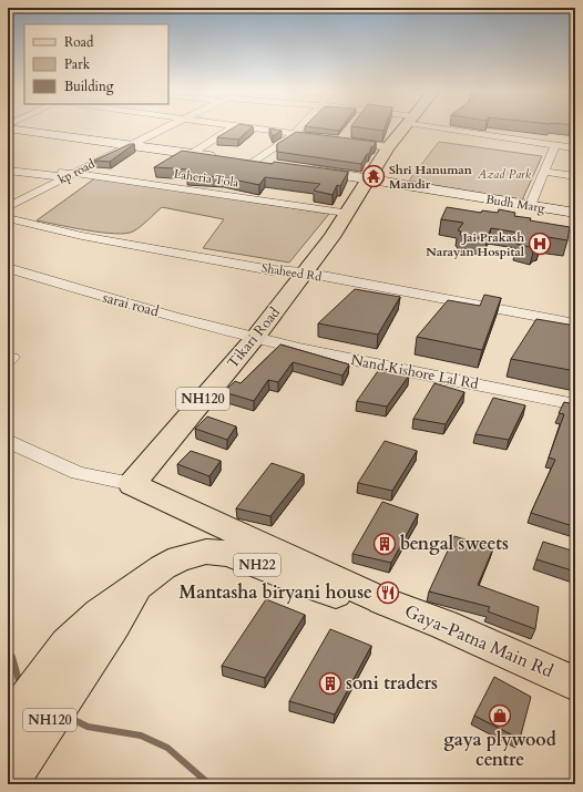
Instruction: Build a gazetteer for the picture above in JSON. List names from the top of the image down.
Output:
{
  "streets": {
    "main road": [
      "Tikari Road",
      "NH120",
      "NH22",
      "Gaya-Patna Main Rd"
    ],
    "street": [
      "kp road",
      "Laheria Tola",
      "Budh Marg",
      "Shaheed Rd",
      "sarai road",
      "Nand Kishore Lal Rd"
    ]
  },
  "crossings": [
    ["kp road", "Laheria Tola"],
    ["Laheria Tola", "Tikari Road"],
    ["Budh Marg", "Tikari Road"],
    ["Shaheed Rd", "Tikari Road"],
    ["sarai road", "Tikari Road"],
    ["sarai road", "Nand Kishore Lal Rd"],
    ["Tikari Road", "Nand Kishore Lal Rd"],
    ["NH120", "NH22"],
    ["NH22", "Gaya-Patna Main Rd"]
  ],
  "parks": ["Azad Park"],
  "places": {
    "temple": ["Shri Hanuman Mandir"],
    "hospital": ["Jai Prakash Narayan Hospital"],
    "building": ["bengal sweets", "soni traders"],
    "restaurant": ["Mantasha biryani house"],
    "shop": ["gaya plywood centre"]
  },
  "legend": ["Road", "Park", "Building"]
}
